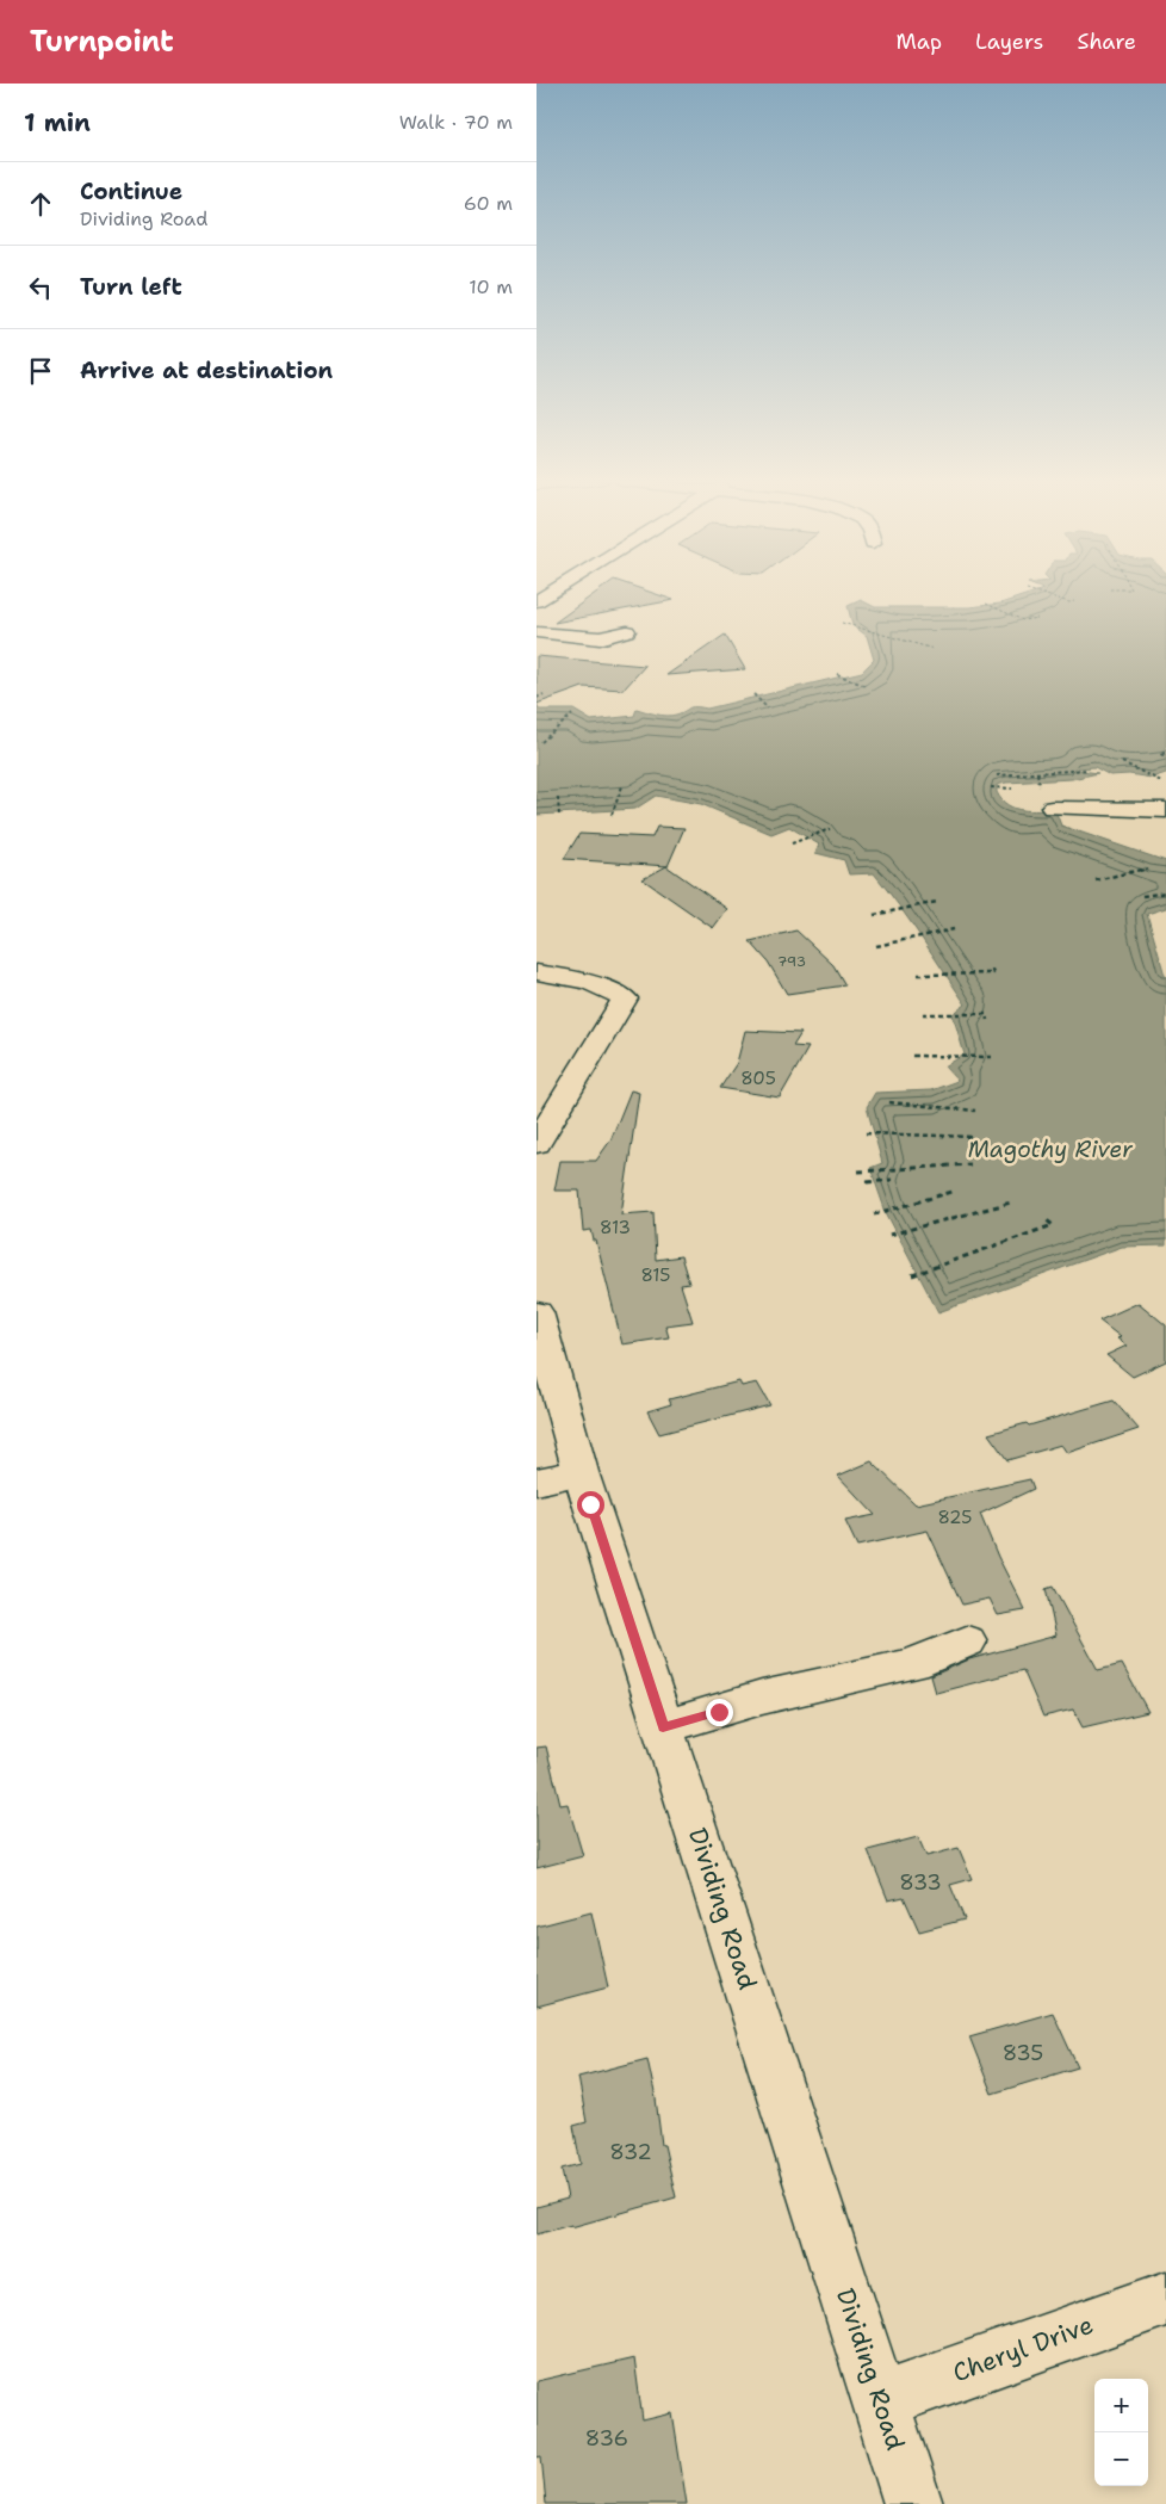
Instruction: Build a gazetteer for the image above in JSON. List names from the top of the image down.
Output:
{
  "streets": {
    "street": ["Dividing Road", "Cheryl Drive"]
  },
  "crossings": [
    ["Dividing Road", "Cheryl Drive"]
  ],
  "water": ["Magothy River"],
  "house_numbers": [
    "793",
    "805",
    "813",
    "815",
    "825",
    "833",
    "835",
    "832",
    "836"
  ],
  "page": {
    "header": "Turnpoint",
    "nav": ["Map", "Layers", "Share"],
    "heading": ["1 min", "Walk · 70 m"],
    "list": [
      ["Continue", "Dividing Road", "60 m"],
      ["Turn left", "10 m"],
      "Arrive at destination"
    ],
    "map_buttons": ["+", "−"]
  }
}
